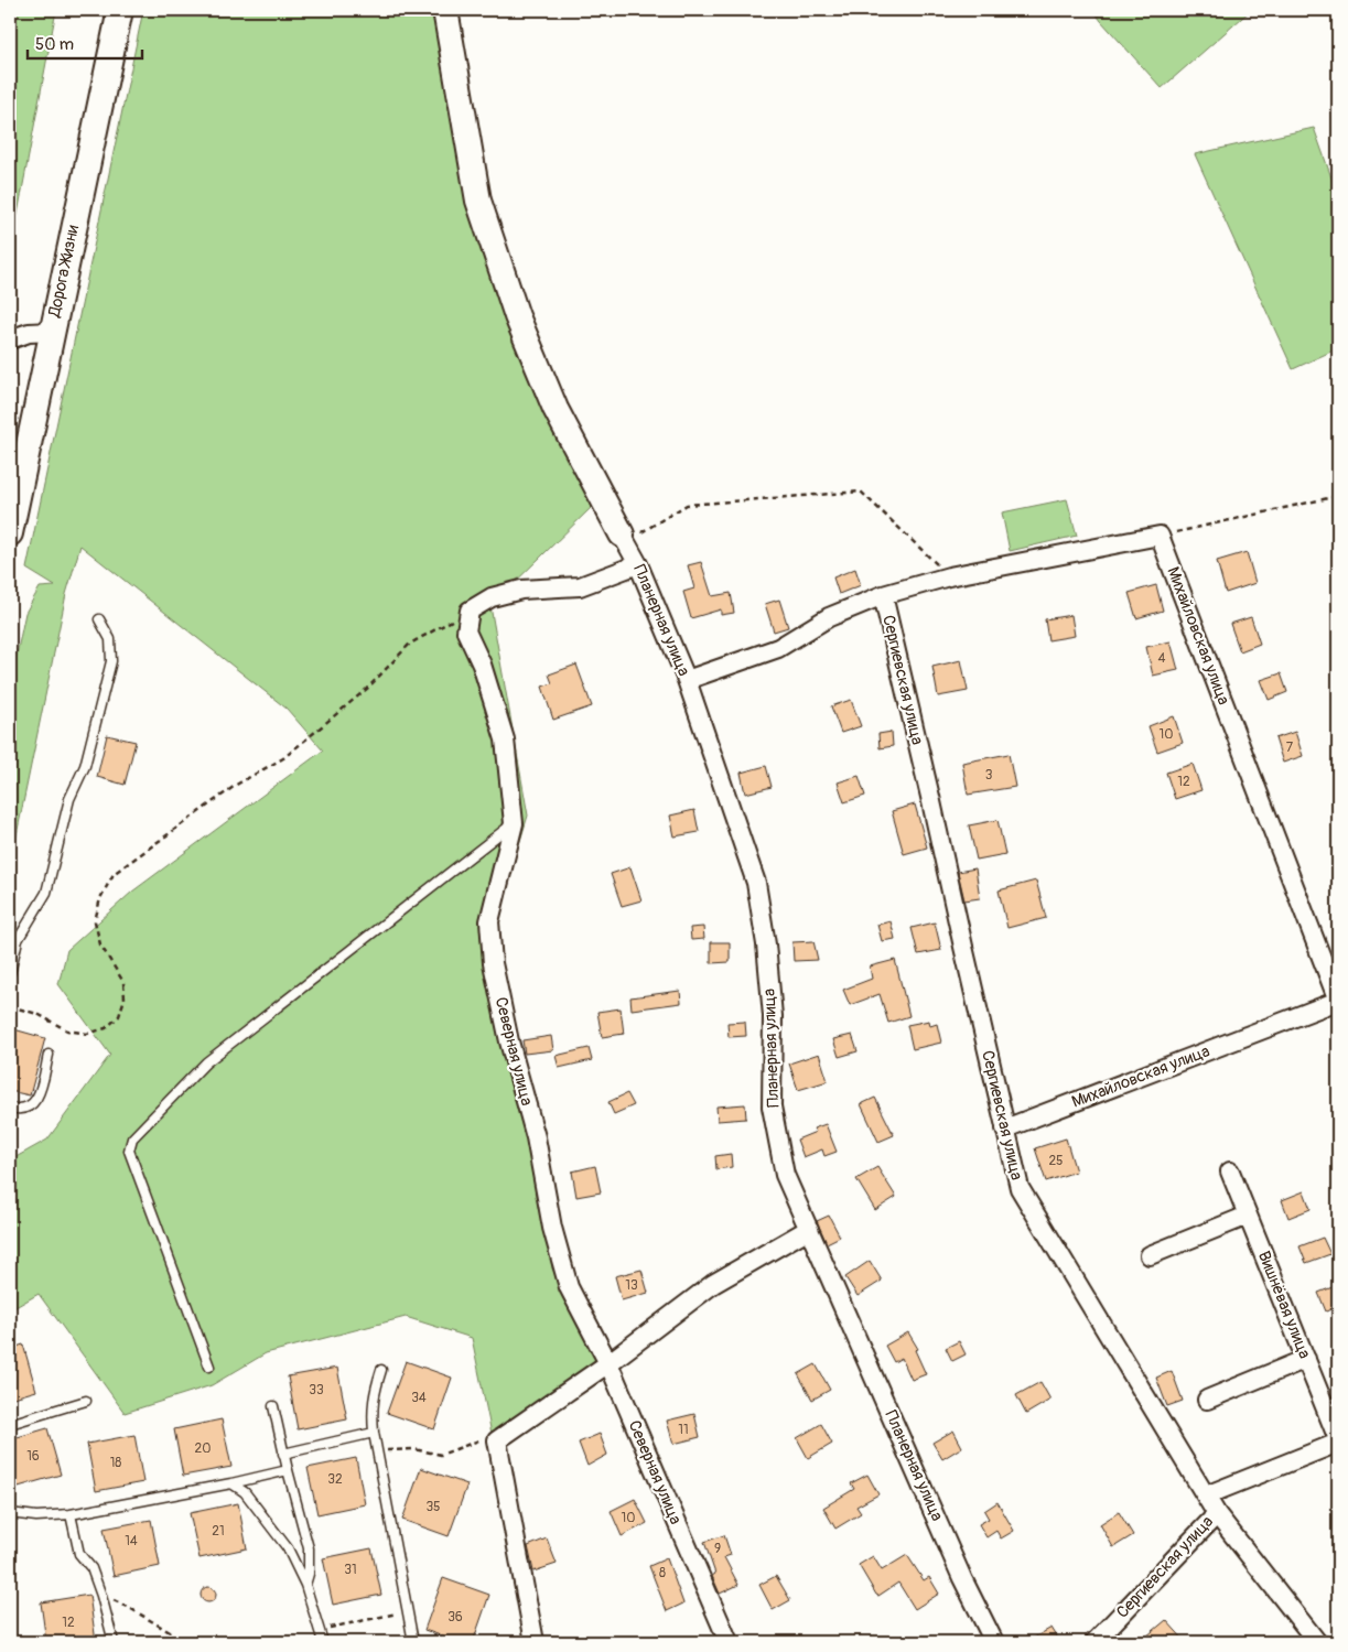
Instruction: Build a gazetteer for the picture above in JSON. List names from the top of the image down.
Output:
{
  "streets": {
    "street": [
      "Дорога Жизни",
      "Планерная улица",
      "Михайловская улица",
      "Сергиевская улица",
      "Северная улица",
      "Вишнёвая улица"
    ]
  },
  "crossings": [
    ["Михайловская улица", "Сергиевская улица"]
  ],
  "house_numbers": [
    "4",
    "10",
    "7",
    "3",
    "12",
    "25",
    "13",
    "33",
    "34",
    "11",
    "20",
    "16",
    "18",
    "32",
    "35",
    "10",
    "21",
    "14",
    "9",
    "31",
    "8",
    "36",
    "12"
  ],
  "scale_bar": "50 m"
}
